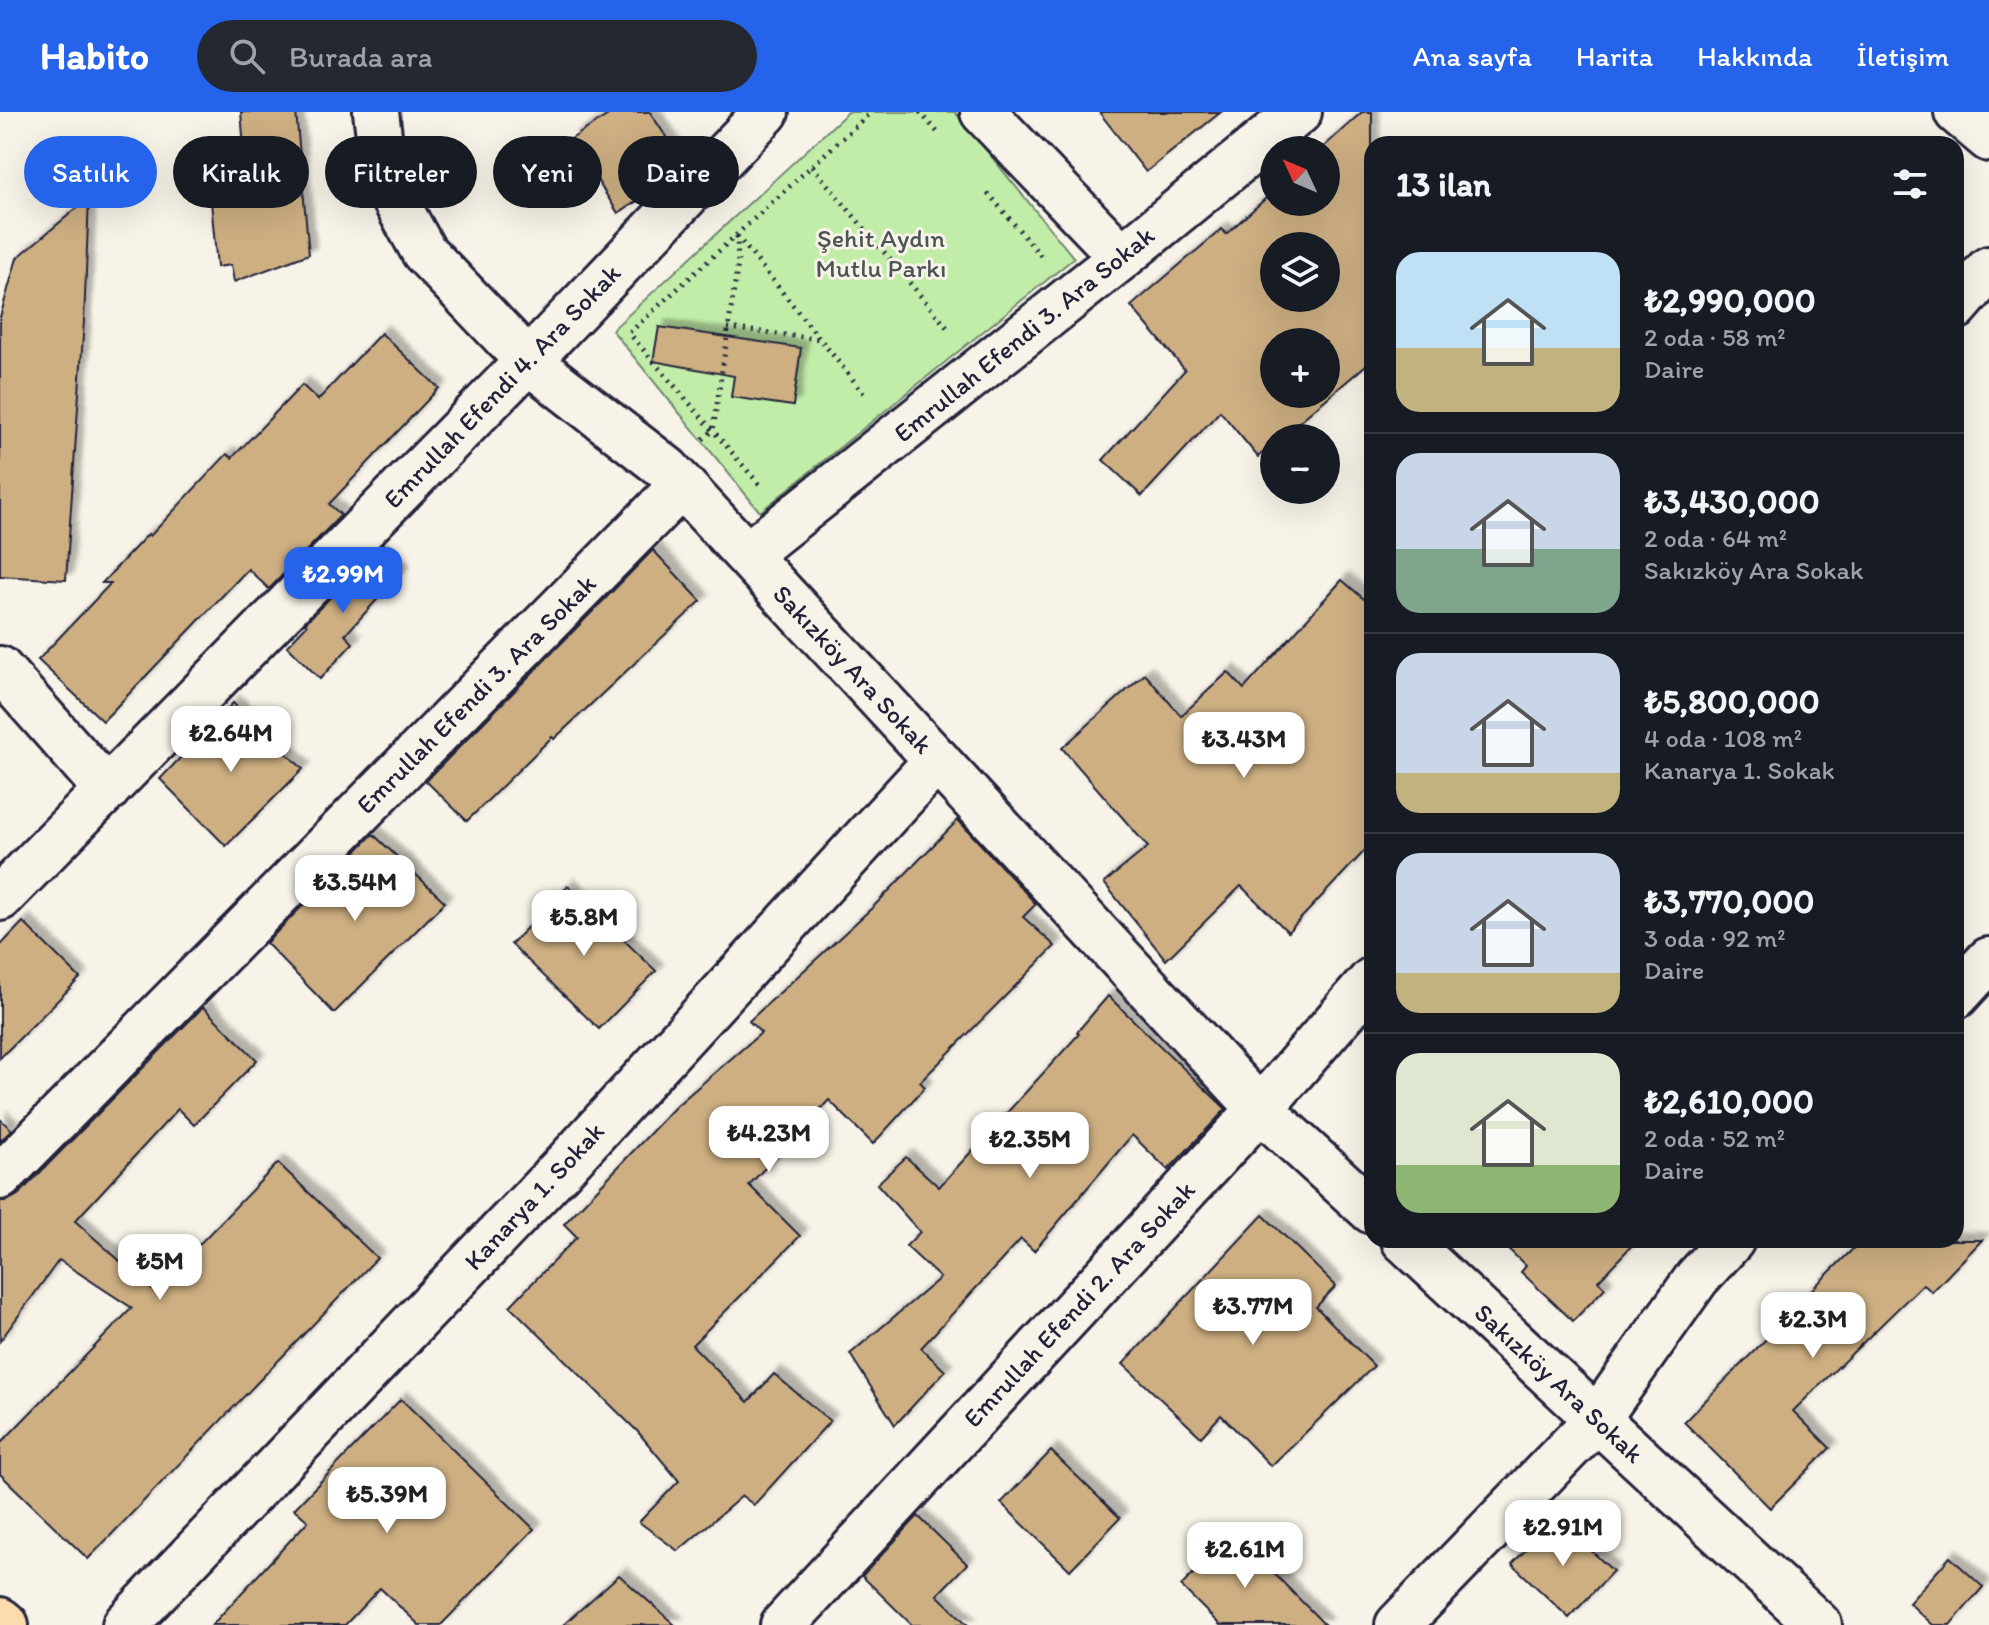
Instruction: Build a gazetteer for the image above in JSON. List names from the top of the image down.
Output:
{
  "streets": {
    "street": [
      "Emrullah Efendi 3. Ara Sokak",
      "Emrullah Efendi 4. Ara Sokak",
      "Sakızköy Ara Sokak",
      "Kanarya 1. Sokak",
      "Emrullah Efendi 2. Ara Sokak"
    ]
  },
  "crossings": [
    ["Emrullah Efendi 3. Ara Sokak", "Sakızköy Ara Sokak"],
    ["Emrullah Efendi 4. Ara Sokak", "Sakızköy Ara Sokak"],
    ["Sakızköy Ara Sokak", "Kanarya 1. Sokak"],
    ["Sakızköy Ara Sokak", "Emrullah Efendi 2. Ara Sokak"]
  ],
  "parks": ["Şehit Aydın Mutlu Parkı"],
  "north": "top left",
  "page": {
    "header": "Habito",
    "search": "Burada ara",
    "nav": [
      "Ana sayfa",
      "Harita",
      "Hakkında",
      "İletişim"
    ],
    "map_buttons": ["+", "−"],
    "chip": [
      "Satılık",
      "Kiralık",
      "Filtreler",
      "Yeni",
      "Daire"
    ],
    "heading": "13 ilan",
    "list": [
      {
        "name": "₺2,990,000",
        "note": "2 oda · 58 m² · Daire"
      },
      {
        "name": "₺3,430,000",
        "note": "2 oda · 64 m² · Sakızköy Ara Sokak"
      },
      {
        "name": "₺5,800,000",
        "note": "4 oda · 108 m² · Kanarya 1. Sokak"
      },
      {
        "name": "₺3,770,000",
        "note": "3 oda · 92 m² · Daire"
      },
      {
        "name": "₺2,610,000",
        "note": "2 oda · 52 m² · Daire"
      }
    ],
    "price": [
      "₺2.99M",
      "₺2.64M",
      "₺3.43M",
      "₺3.54M",
      "₺5.8M",
      "₺4.23M",
      "₺2.35M",
      "₺5M",
      "₺3.77M",
      "₺2.3M",
      "₺5.39M",
      "₺2.91M",
      "₺2.61M"
    ]
  }
}
